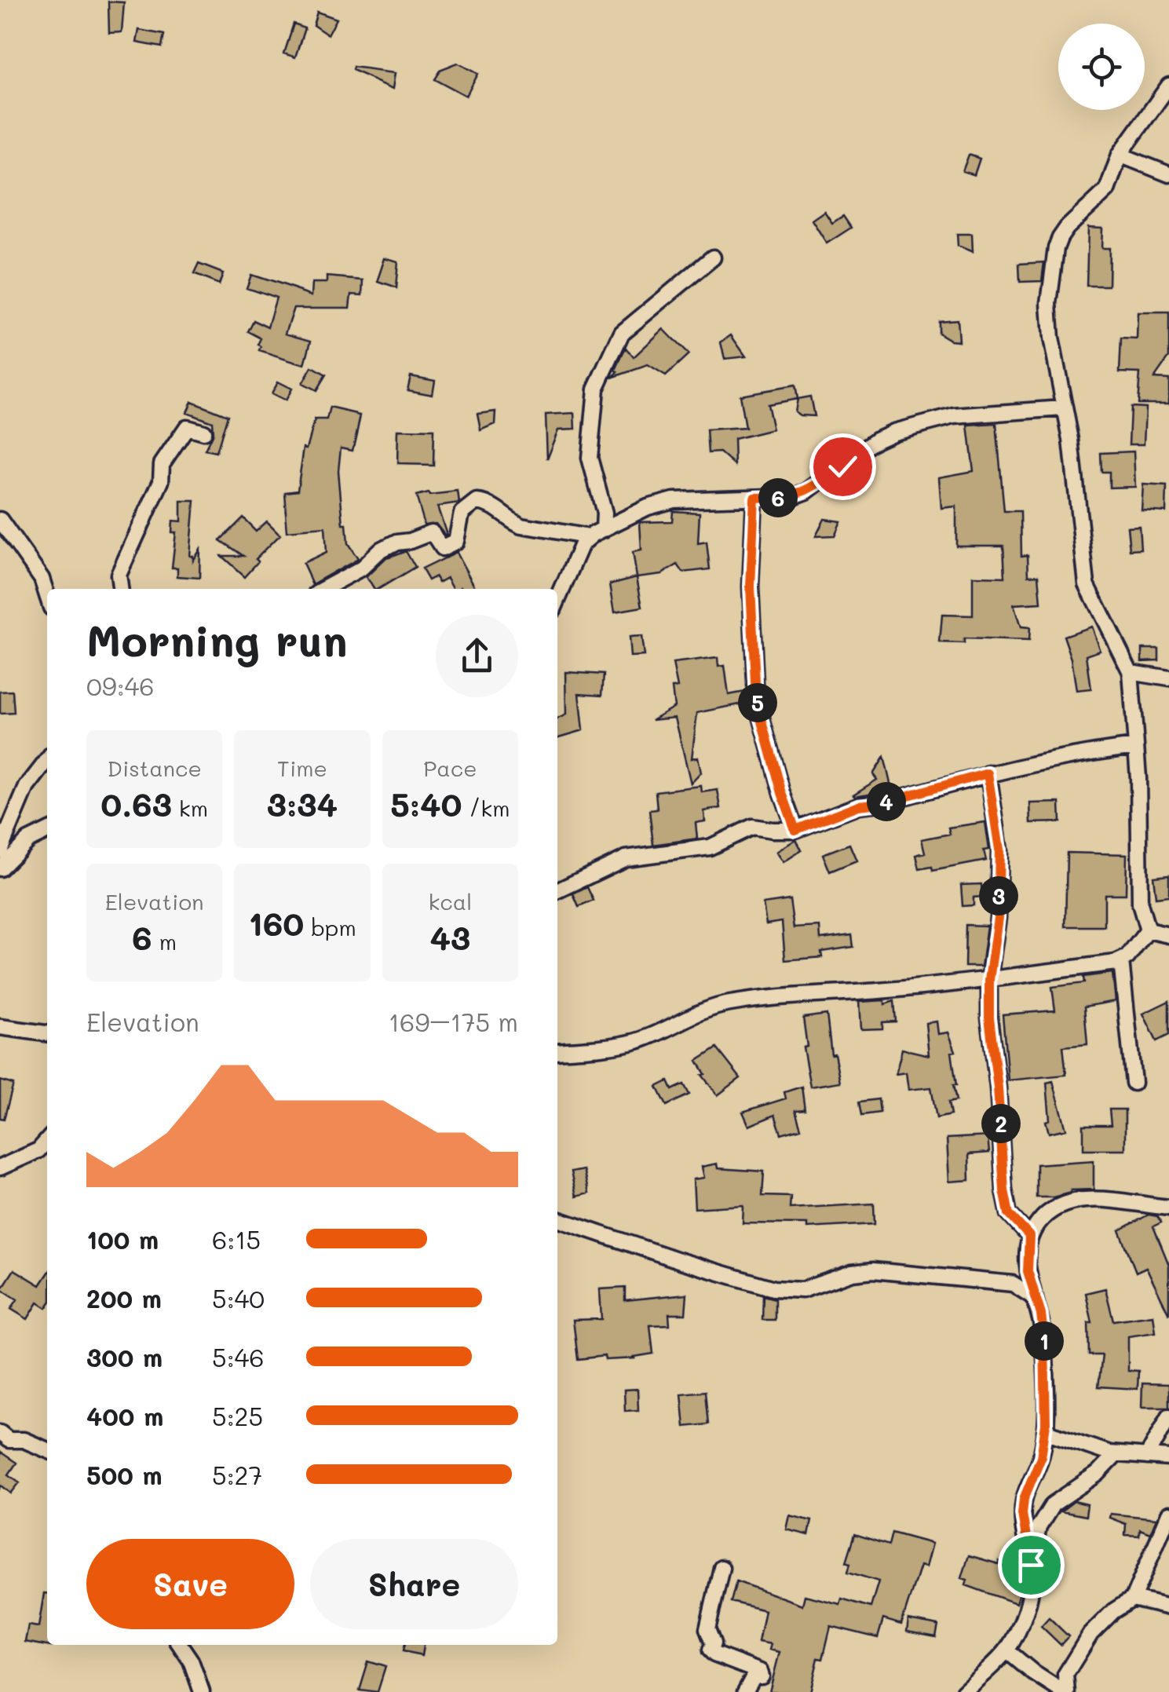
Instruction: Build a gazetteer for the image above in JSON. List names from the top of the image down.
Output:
{
  "page": {
    "pins": [
      "6",
      "5",
      "4",
      "3",
      "2",
      "1"
    ],
    "heading": ["Morning run", "09:46"],
    "stats": [
      ["Distance", "0.63 km"],
      ["Time", "3:34"],
      ["Pace", "5:40 /km"],
      ["Elevation", "6 m"],
      ["160 bpm"],
      ["kcal", "43"]
    ],
    "chart": ["Elevation", "169–175 m"],
    "list": [
      {
        "name": "100 m",
        "note": "6:15"
      },
      {
        "name": "200 m",
        "note": "5:40"
      },
      {
        "name": "300 m",
        "note": "5:46"
      },
      {
        "name": "400 m",
        "note": "5:25"
      },
      {
        "name": "500 m",
        "note": "5:27"
      }
    ],
    "buttons": ["Save", "Share"]
  }
}
